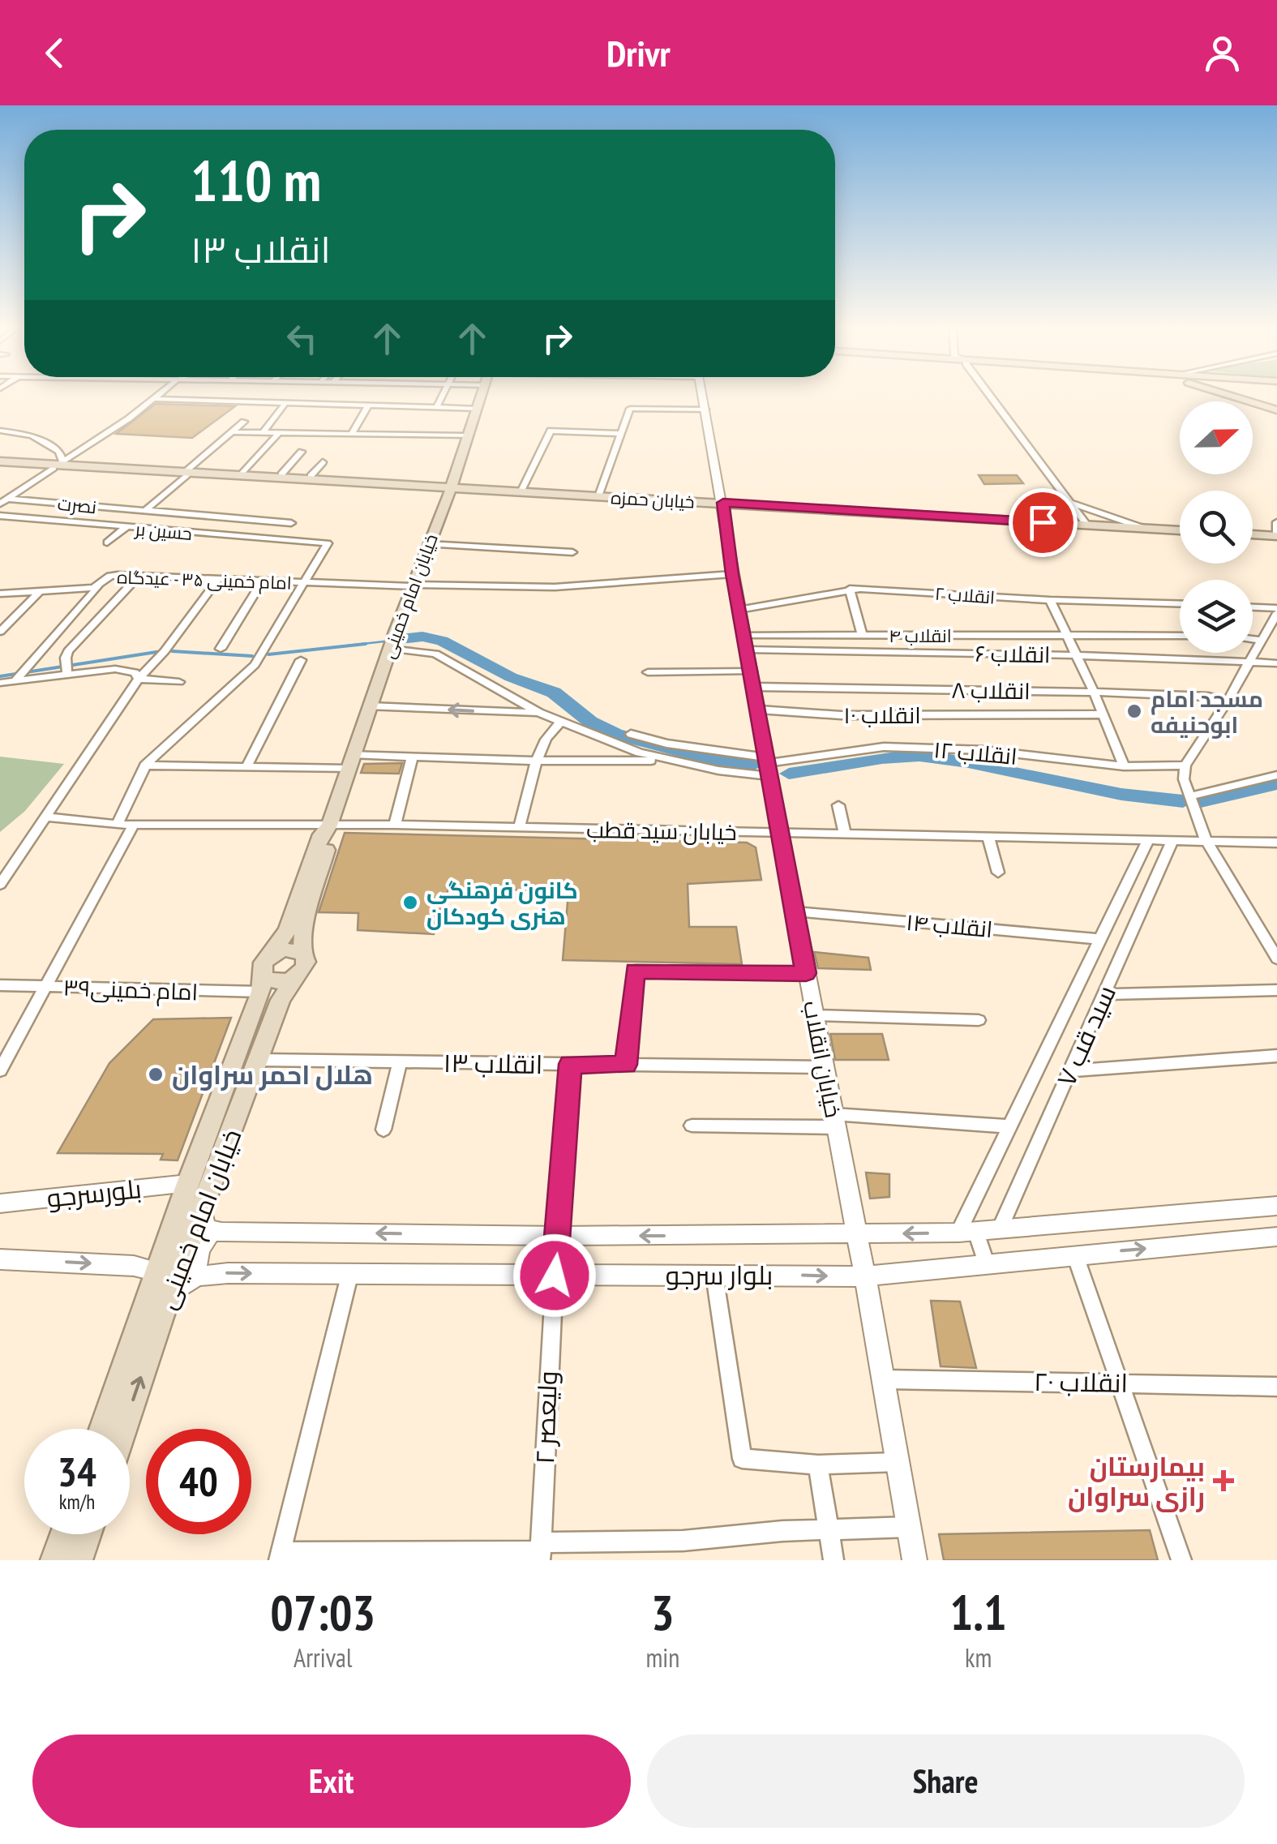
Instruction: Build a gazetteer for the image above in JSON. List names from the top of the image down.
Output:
{
  "streets": {
    "main road": ["خیابان حمزه", "خیابان امام خمینی"],
    "street": [
      "نصرت",
      "حسین بر",
      "امام خمینی ۳۵ - عیدگاه",
      "انقلاب ۲",
      "انقلاب ۴",
      "انقلاب ۶",
      "انقلاب ۸",
      "انقلاب ۱۰",
      "انقلاب ۱۲",
      "خیابان سید قطب",
      "انقلاب ۱۴",
      "امام خمینی۳۹",
      "سید قب ۷",
      "خیابان انقلاب",
      "انقلاب ۱۳",
      "بلورسرجو",
      "بلوار سرجو",
      "انقلاب ۲۰",
      "ولیعصر ۲"
    ]
  },
  "crossings": [
    ["خیابان حمزه", "خیابان امام خمینی"],
    ["خیابان حمزه", "خیابان انقلاب"],
    ["حسین بر", "امام خمینی ۳۵ - عیدگاه"],
    ["امام خمینی ۳۵ - عیدگاه", "خیابان امام خمینی"],
    ["امام خمینی ۳۵ - عیدگاه", "خیابان انقلاب"],
    ["انقلاب ۲", "خیابان انقلاب"],
    ["خیابان امام خمینی", "خیابان سید قطب"],
    ["خیابان امام خمینی", "امام خمینی۳۹"],
    ["خیابان امام خمینی", "انقلاب ۱۳"],
    ["خیابان امام خمینی", "بلورسرجو"],
    ["انقلاب ۴", "انقلاب ۶"],
    ["انقلاب ۴", "خیابان انقلاب"],
    ["انقلاب ۶", "خیابان انقلاب"],
    ["انقلاب ۸", "خیابان انقلاب"],
    ["انقلاب ۱۰", "خیابان انقلاب"],
    ["انقلاب ۱۲", "خیابان انقلاب"],
    ["خیابان سید قطب", "سید قب ۷"],
    ["خیابان سید قطب", "خیابان انقلاب"],
    ["انقلاب ۱۴", "خیابان انقلاب"],
    ["سید قب ۷", "بلوار سرجو"],
    ["خیابان انقلاب", "انقلاب ۱۳"],
    ["خیابان انقلاب", "بلوار سرجو"],
    ["خیابان انقلاب", "انقلاب ۲۰"],
    ["بلوار سرجو", "ولیعصر ۲"]
  ],
  "places": {
    "other": ["مسجد امام ابوحنیفه", "کانون فرهنگی هنری کودکان", "هلال احمر سراوان"],
    "health": ["بیمارستان رازی سراوان"]
  },
  "north": "right",
  "page": {
    "header": "Drivr",
    "turn": ["110 m", "انقلاب ۱۳"],
    "speed": "34 km/h",
    "limit": "40",
    "eta": [
      "07:03",
      "Arrival",
      "3",
      "min",
      "1.1",
      "km"
    ],
    "buttons": ["Exit", "Share"]
  }
}
